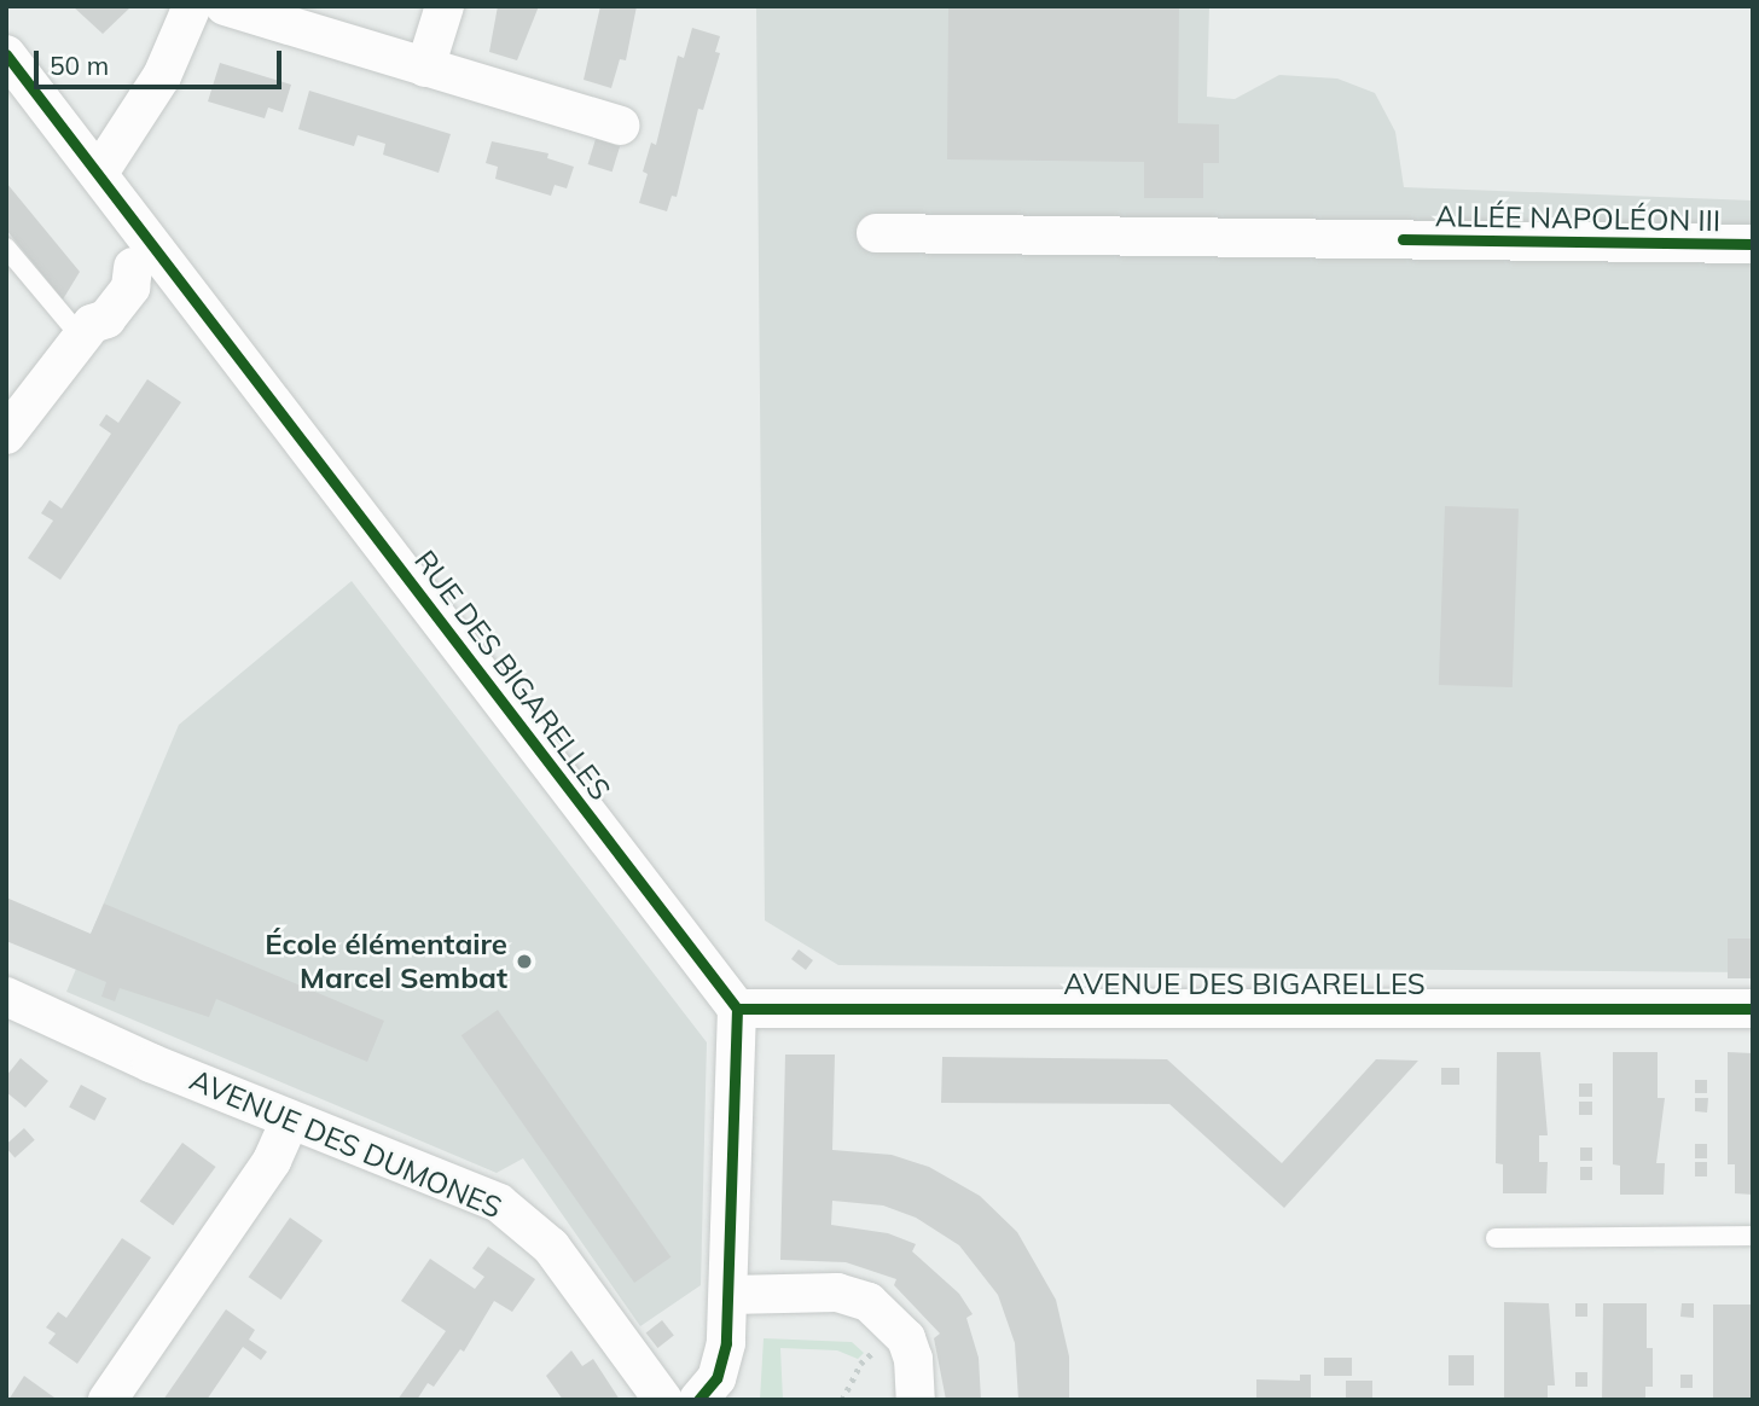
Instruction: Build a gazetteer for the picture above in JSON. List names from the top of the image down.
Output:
{
  "streets": {
    "street": [
      "ALLÉE NAPOLÉON III",
      "RUE DES BIGARELLES",
      "AVENUE DES BIGARELLES",
      "AVENUE DES DUMONES"
    ]
  },
  "crossings": [
    ["RUE DES BIGARELLES", "AVENUE DES BIGARELLES"]
  ],
  "places": ["École élémentaire Marcel Sembat"],
  "scale_bar": "50 m"
}
